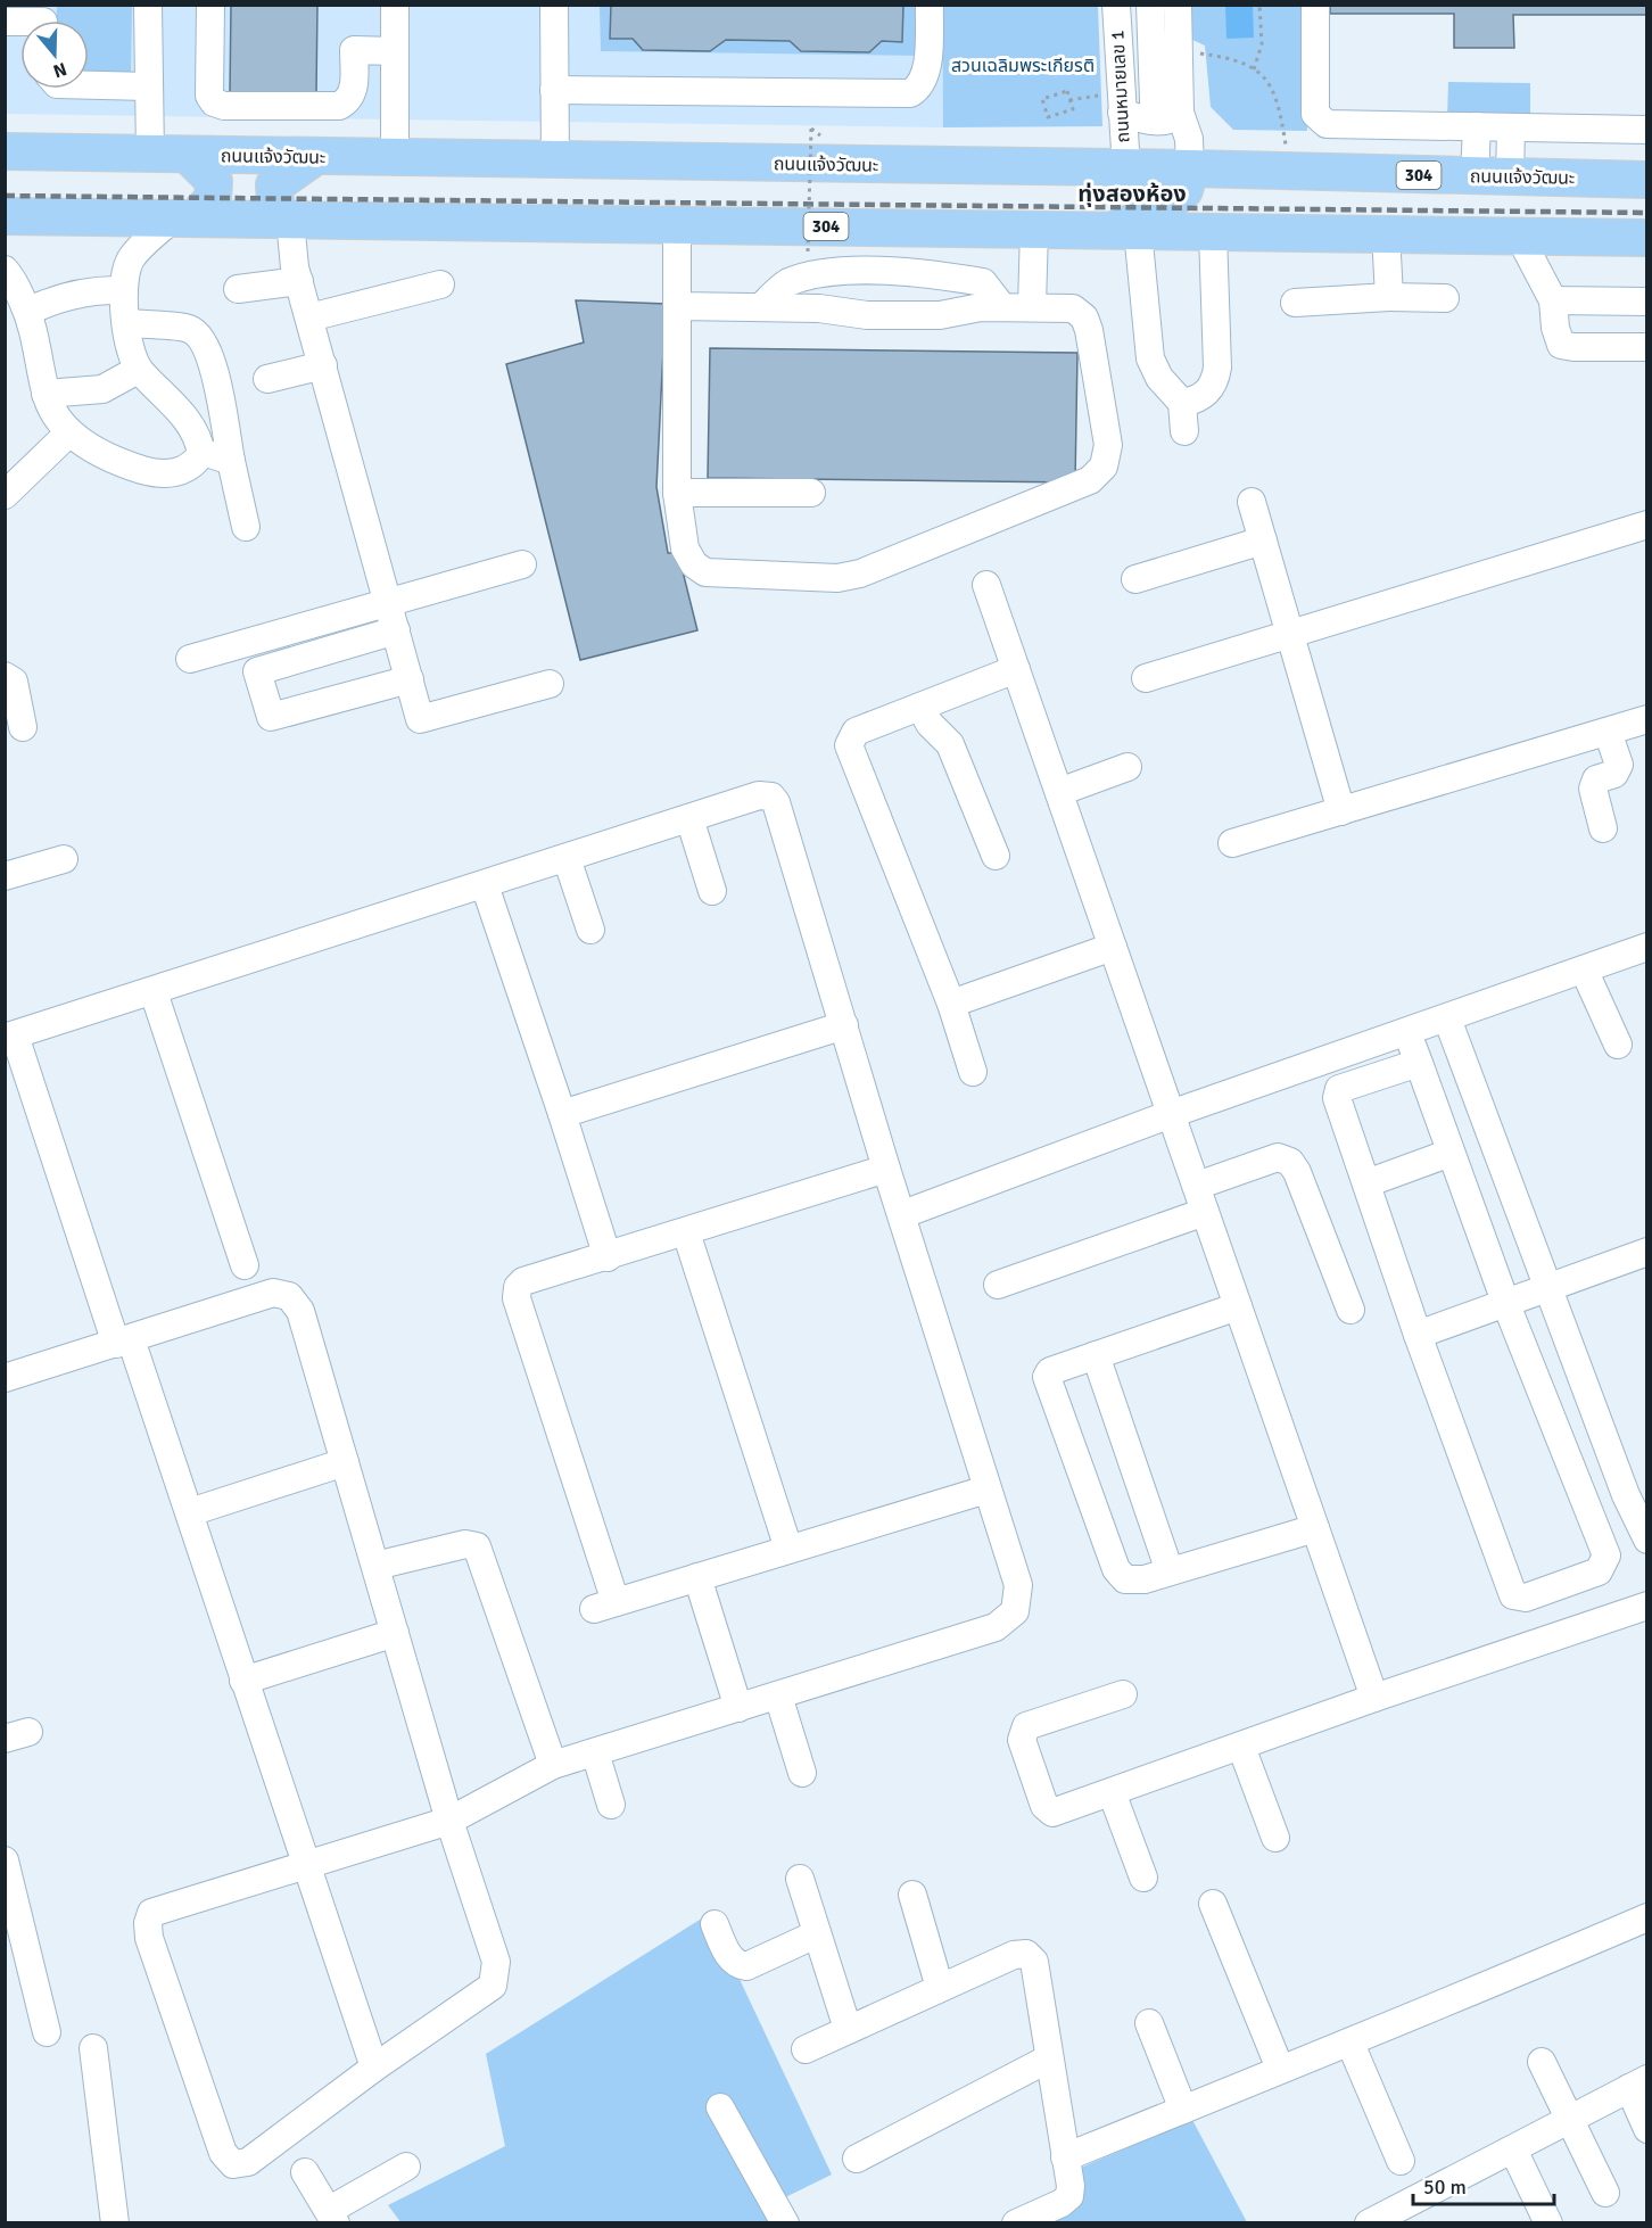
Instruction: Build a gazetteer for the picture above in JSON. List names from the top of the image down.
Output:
{
  "streets": {
    "main road": ["ถนนแจ้งวัฒนะ", "304"],
    "street": ["ถนนหมายเลข 1"]
  },
  "crossings": [
    ["ถนนหมายเลข 1", "ถนนแจ้งวัฒนะ"]
  ],
  "districts": ["ทุ่งสองห้อง"],
  "parks": ["สวนเฉลิมพระเกียรติ"],
  "scale_bar": "50 m",
  "north": "bottom"
}
